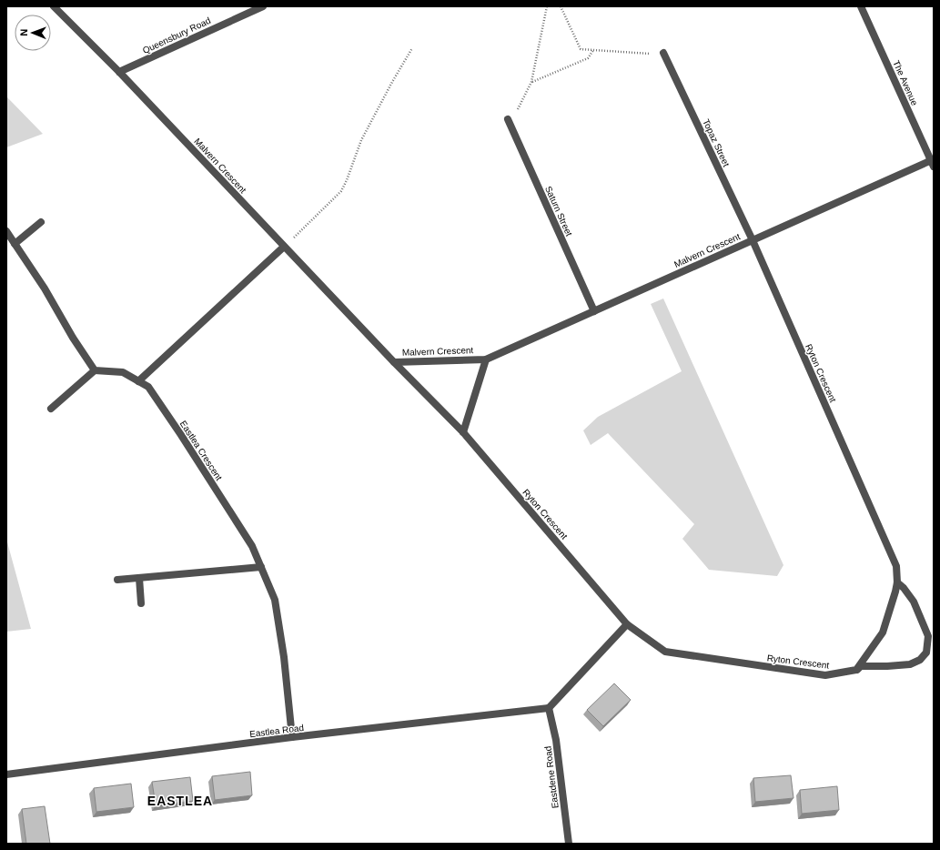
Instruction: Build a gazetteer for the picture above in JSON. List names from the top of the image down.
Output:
{
  "streets": {
    "street": [
      "Queensbury Road",
      "The Avenue",
      "Topaz Street",
      "Malvern Crescent",
      "Saturn Street",
      "Ryton Crescent",
      "Eastlea Crescent",
      "Eastlea Road",
      "Eastdene Road"
    ]
  },
  "crossings": [
    ["Queensbury Road", "Malvern Crescent"],
    ["The Avenue", "Malvern Crescent"],
    ["Topaz Street", "Malvern Crescent"],
    ["Topaz Street", "Ryton Crescent"],
    ["Malvern Crescent", "Saturn Street"],
    ["Malvern Crescent", "Ryton Crescent"],
    ["Eastlea Crescent", "Eastlea Road"],
    ["Eastlea Road", "Eastdene Road"]
  ],
  "districts": ["EASTLEA"],
  "north": "left"
}
